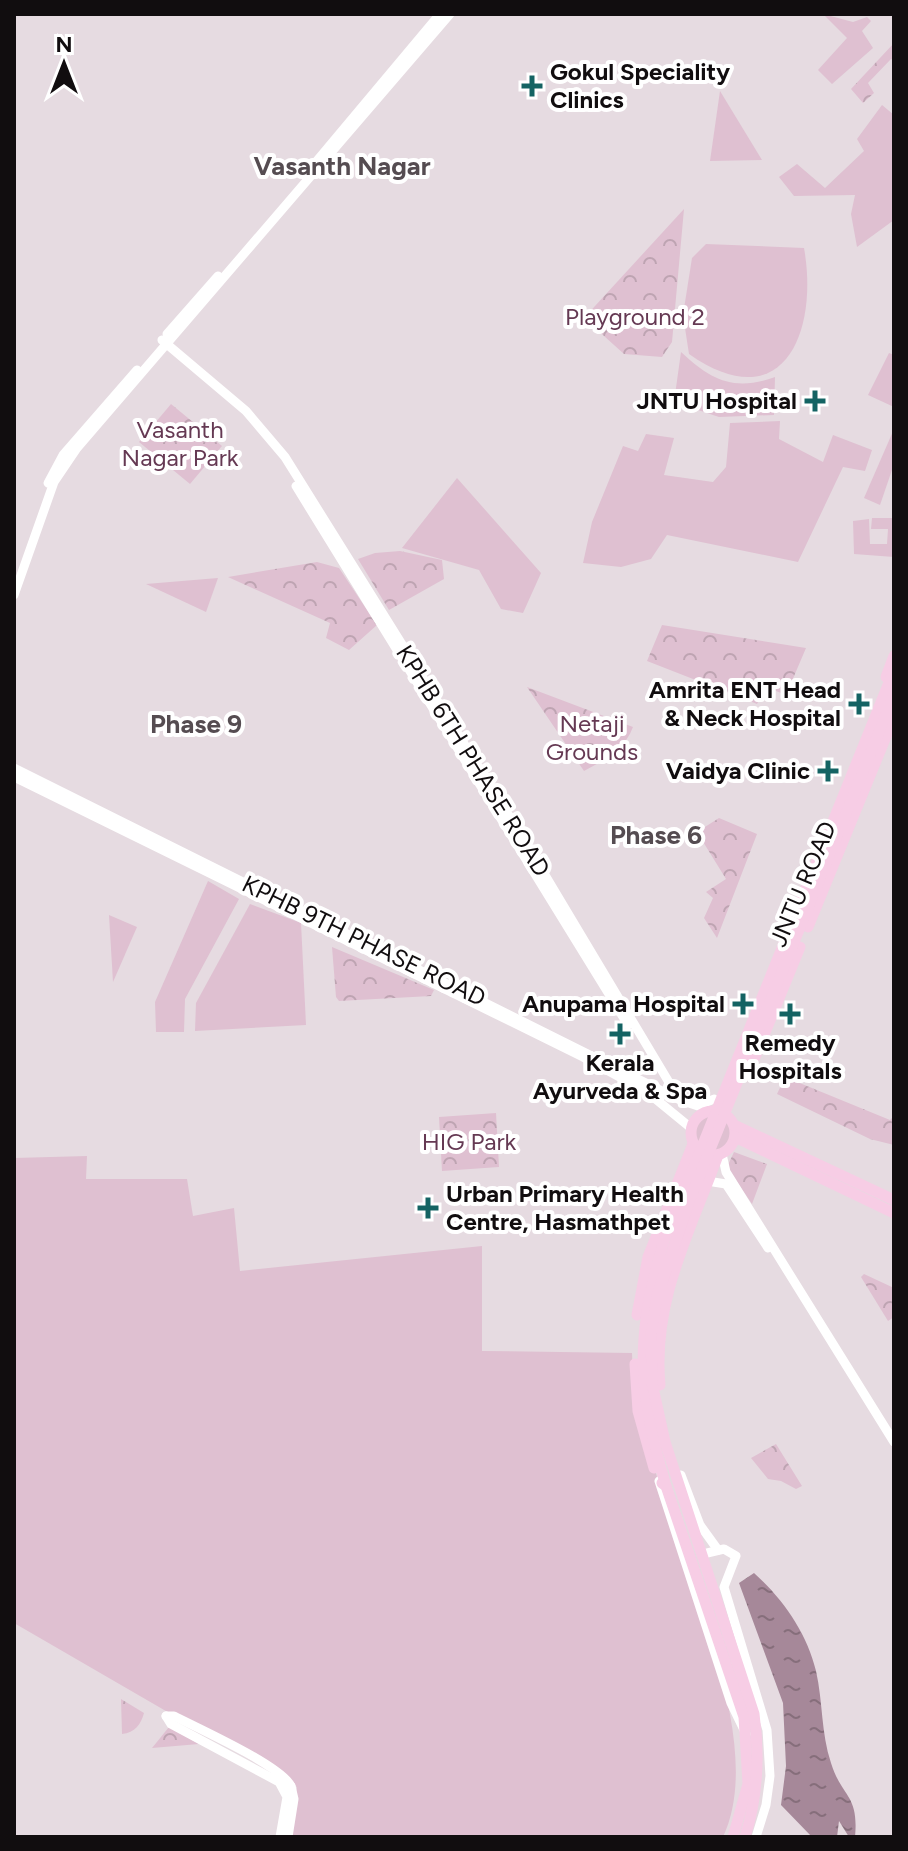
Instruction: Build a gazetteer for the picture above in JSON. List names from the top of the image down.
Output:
{
  "streets": {
    "main road": ["JNTU ROAD"],
    "street": ["KPHB 6TH PHASE ROAD", "KPHB 9TH PHASE ROAD"]
  },
  "crossings": [
    ["KPHB 6TH PHASE ROAD", "KPHB 9TH PHASE ROAD"],
    ["JNTU ROAD", "KPHB 9TH PHASE ROAD"]
  ],
  "districts": ["Vasanth Nagar", "Phase 9", "Phase 6"],
  "parks": [
    "Playground 2",
    "Vasanth Nagar Park",
    "Netaji Grounds",
    "HIG Park"
  ],
  "places": {
    "health": [
      "Gokul Speciality Clinics",
      "JNTU Hospital",
      "Amrita ENT Head & Neck Hospital",
      "Vaidya Clinic",
      "Anupama Hospital",
      "Remedy Hospitals",
      "Kerala Ayurveda & Spa",
      "Urban Primary Health Centre, Hasmathpet"
    ]
  },
  "north": "top"
}
